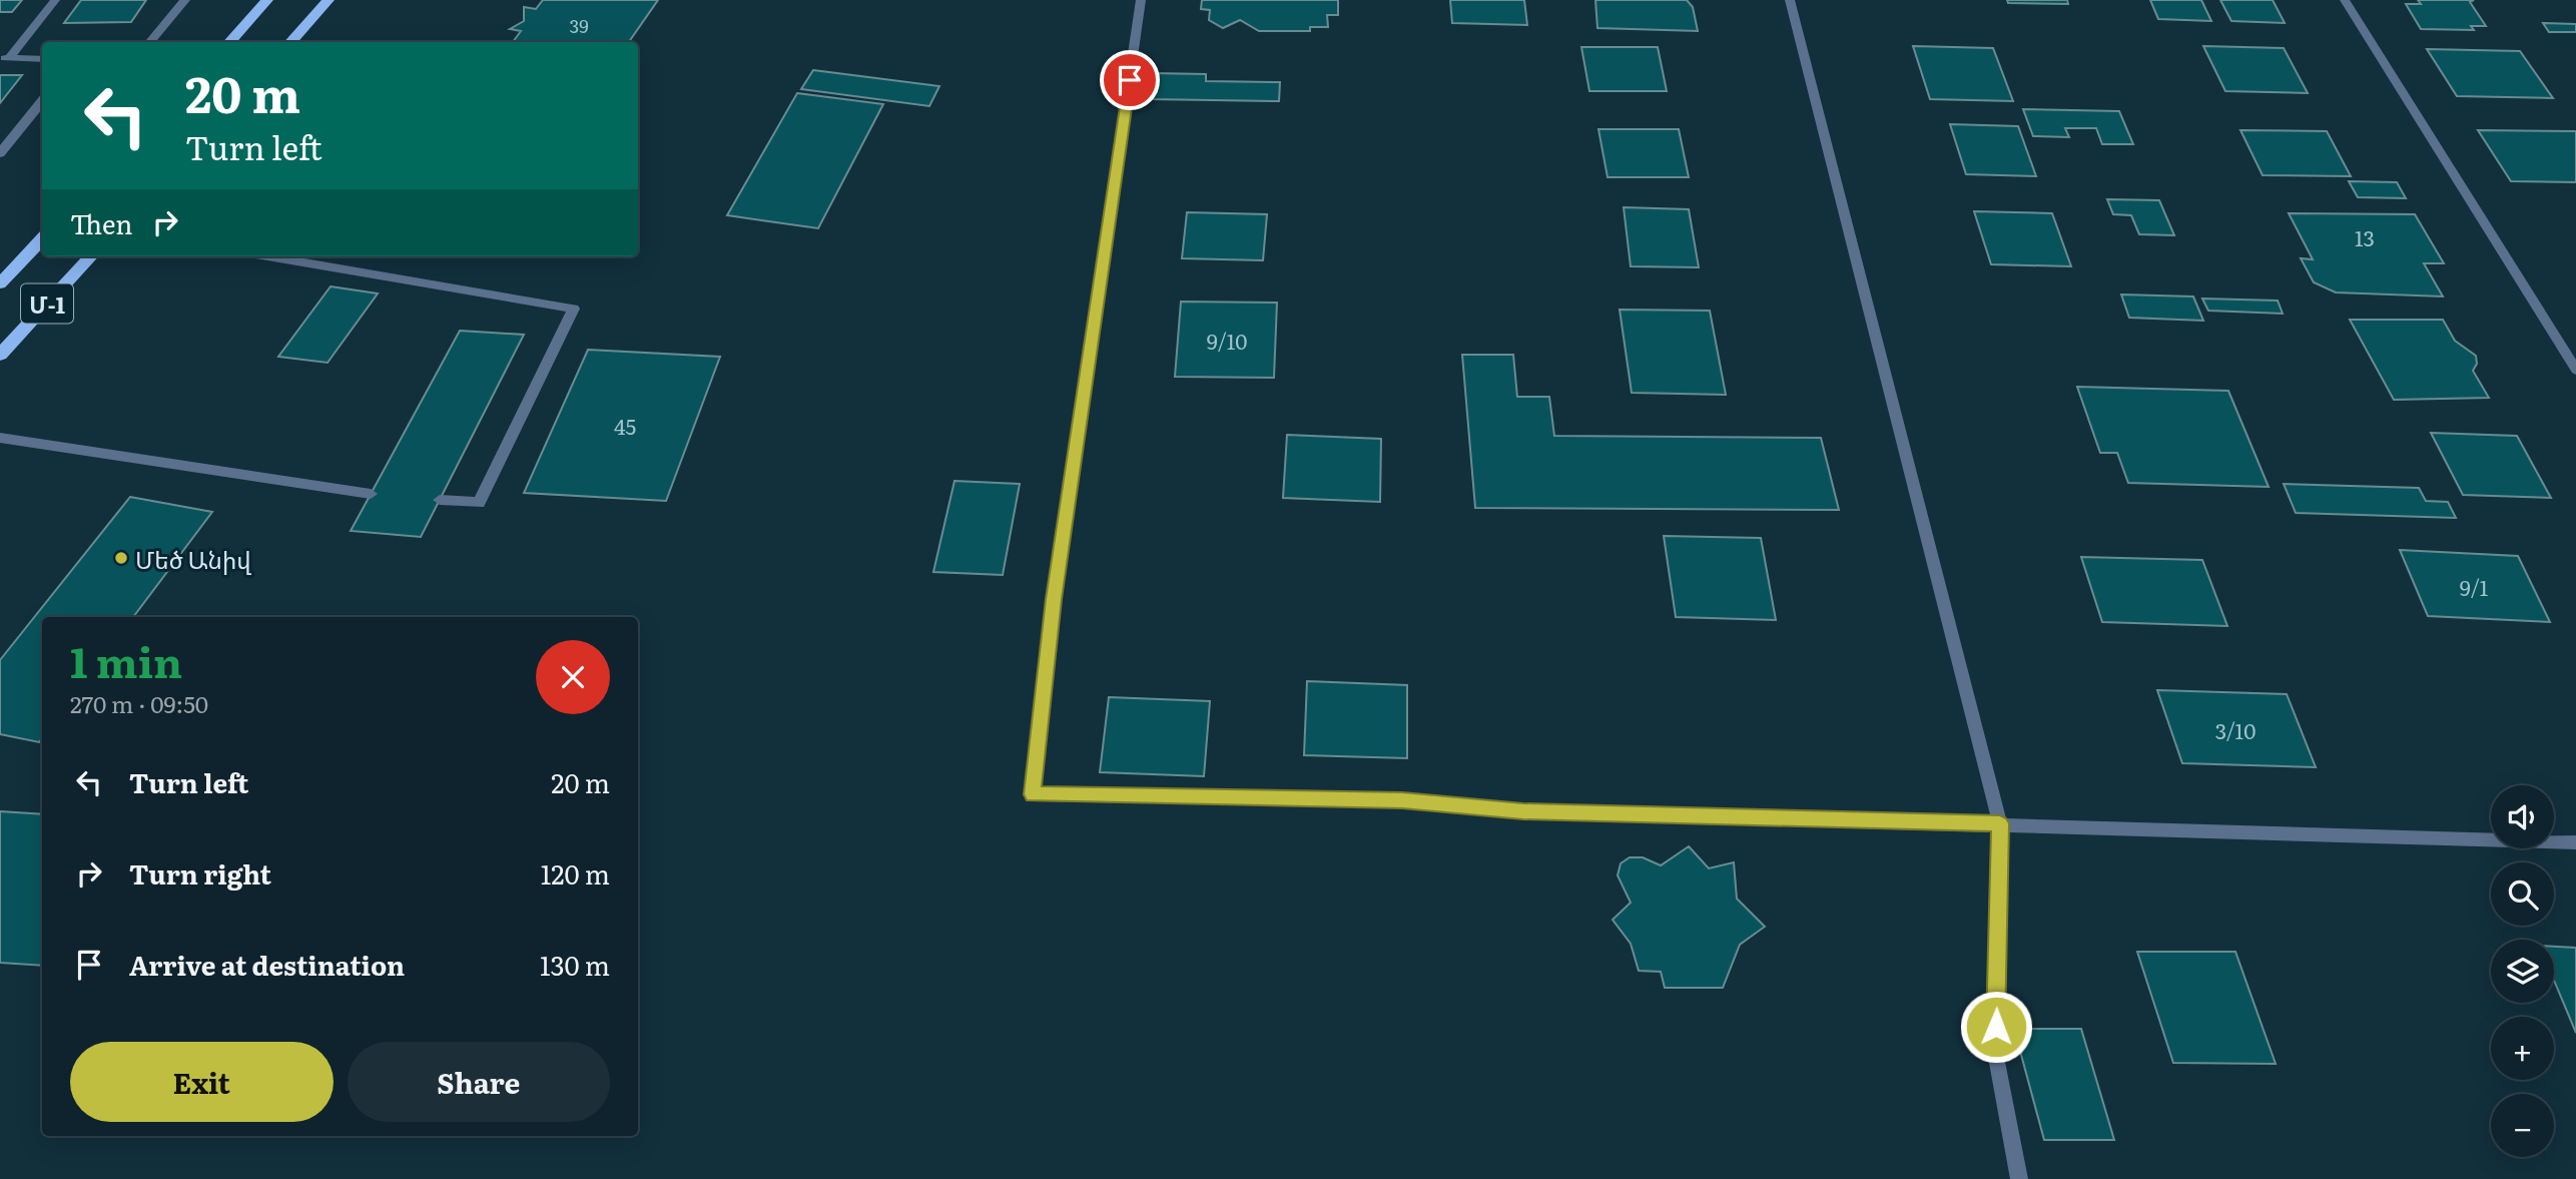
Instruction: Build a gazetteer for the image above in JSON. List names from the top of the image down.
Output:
{
  "streets": {
    "main road": ["Մ-1"]
  },
  "places": ["Մեծ Անիվ"],
  "house_numbers": [
    "39",
    "13",
    "9/10",
    "45",
    "9/1",
    "3/10"
  ],
  "page": {
    "turn": ["20 m", "Turn left"],
    "then": "Then",
    "heading": ["1 min", "270 m · 09:50"],
    "list": [
      {
        "name": "Turn left",
        "value": "20 m"
      },
      {
        "name": "Turn right",
        "value": "120 m"
      },
      {
        "name": "Arrive at destination",
        "value": "130 m"
      }
    ],
    "map_buttons": ["+", "−"],
    "buttons": ["Exit", "Share"]
  }
}
